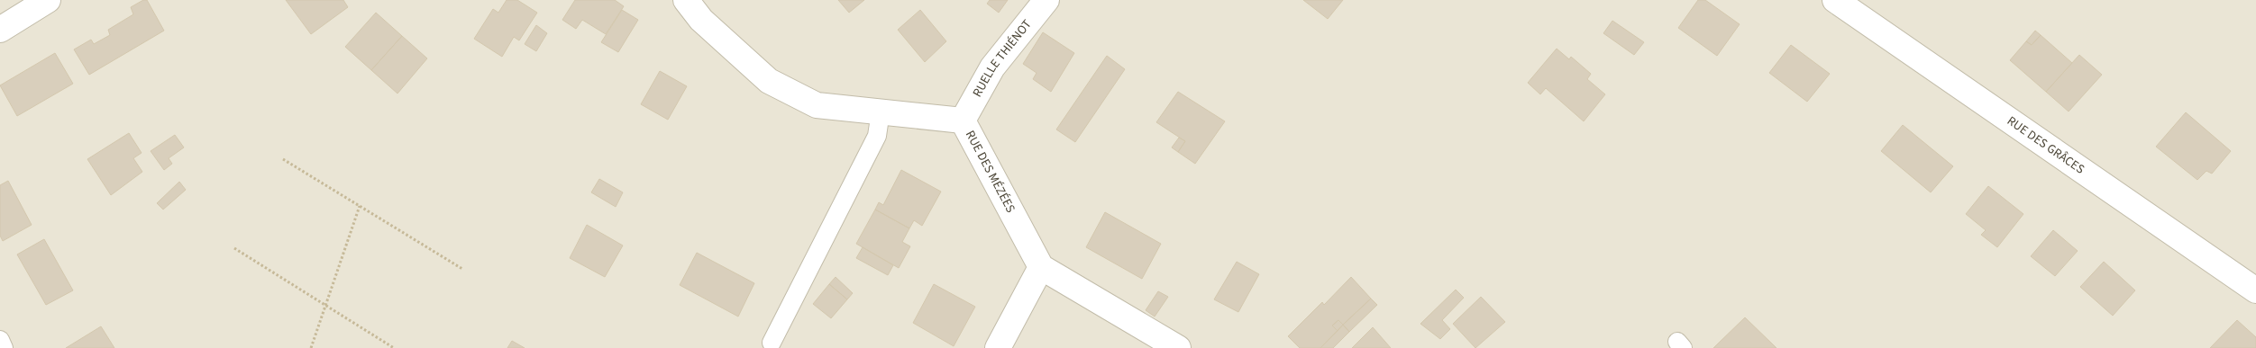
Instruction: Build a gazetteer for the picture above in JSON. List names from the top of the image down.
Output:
{
  "streets": {
    "street": ["RUELLE THIÉNOT", "RUE DES GRÂCES", "RUE DES MÉZÉES"]
  },
  "crossings": [
    ["RUELLE THIÉNOT", "RUE DES MÉZÉES"]
  ]
}
